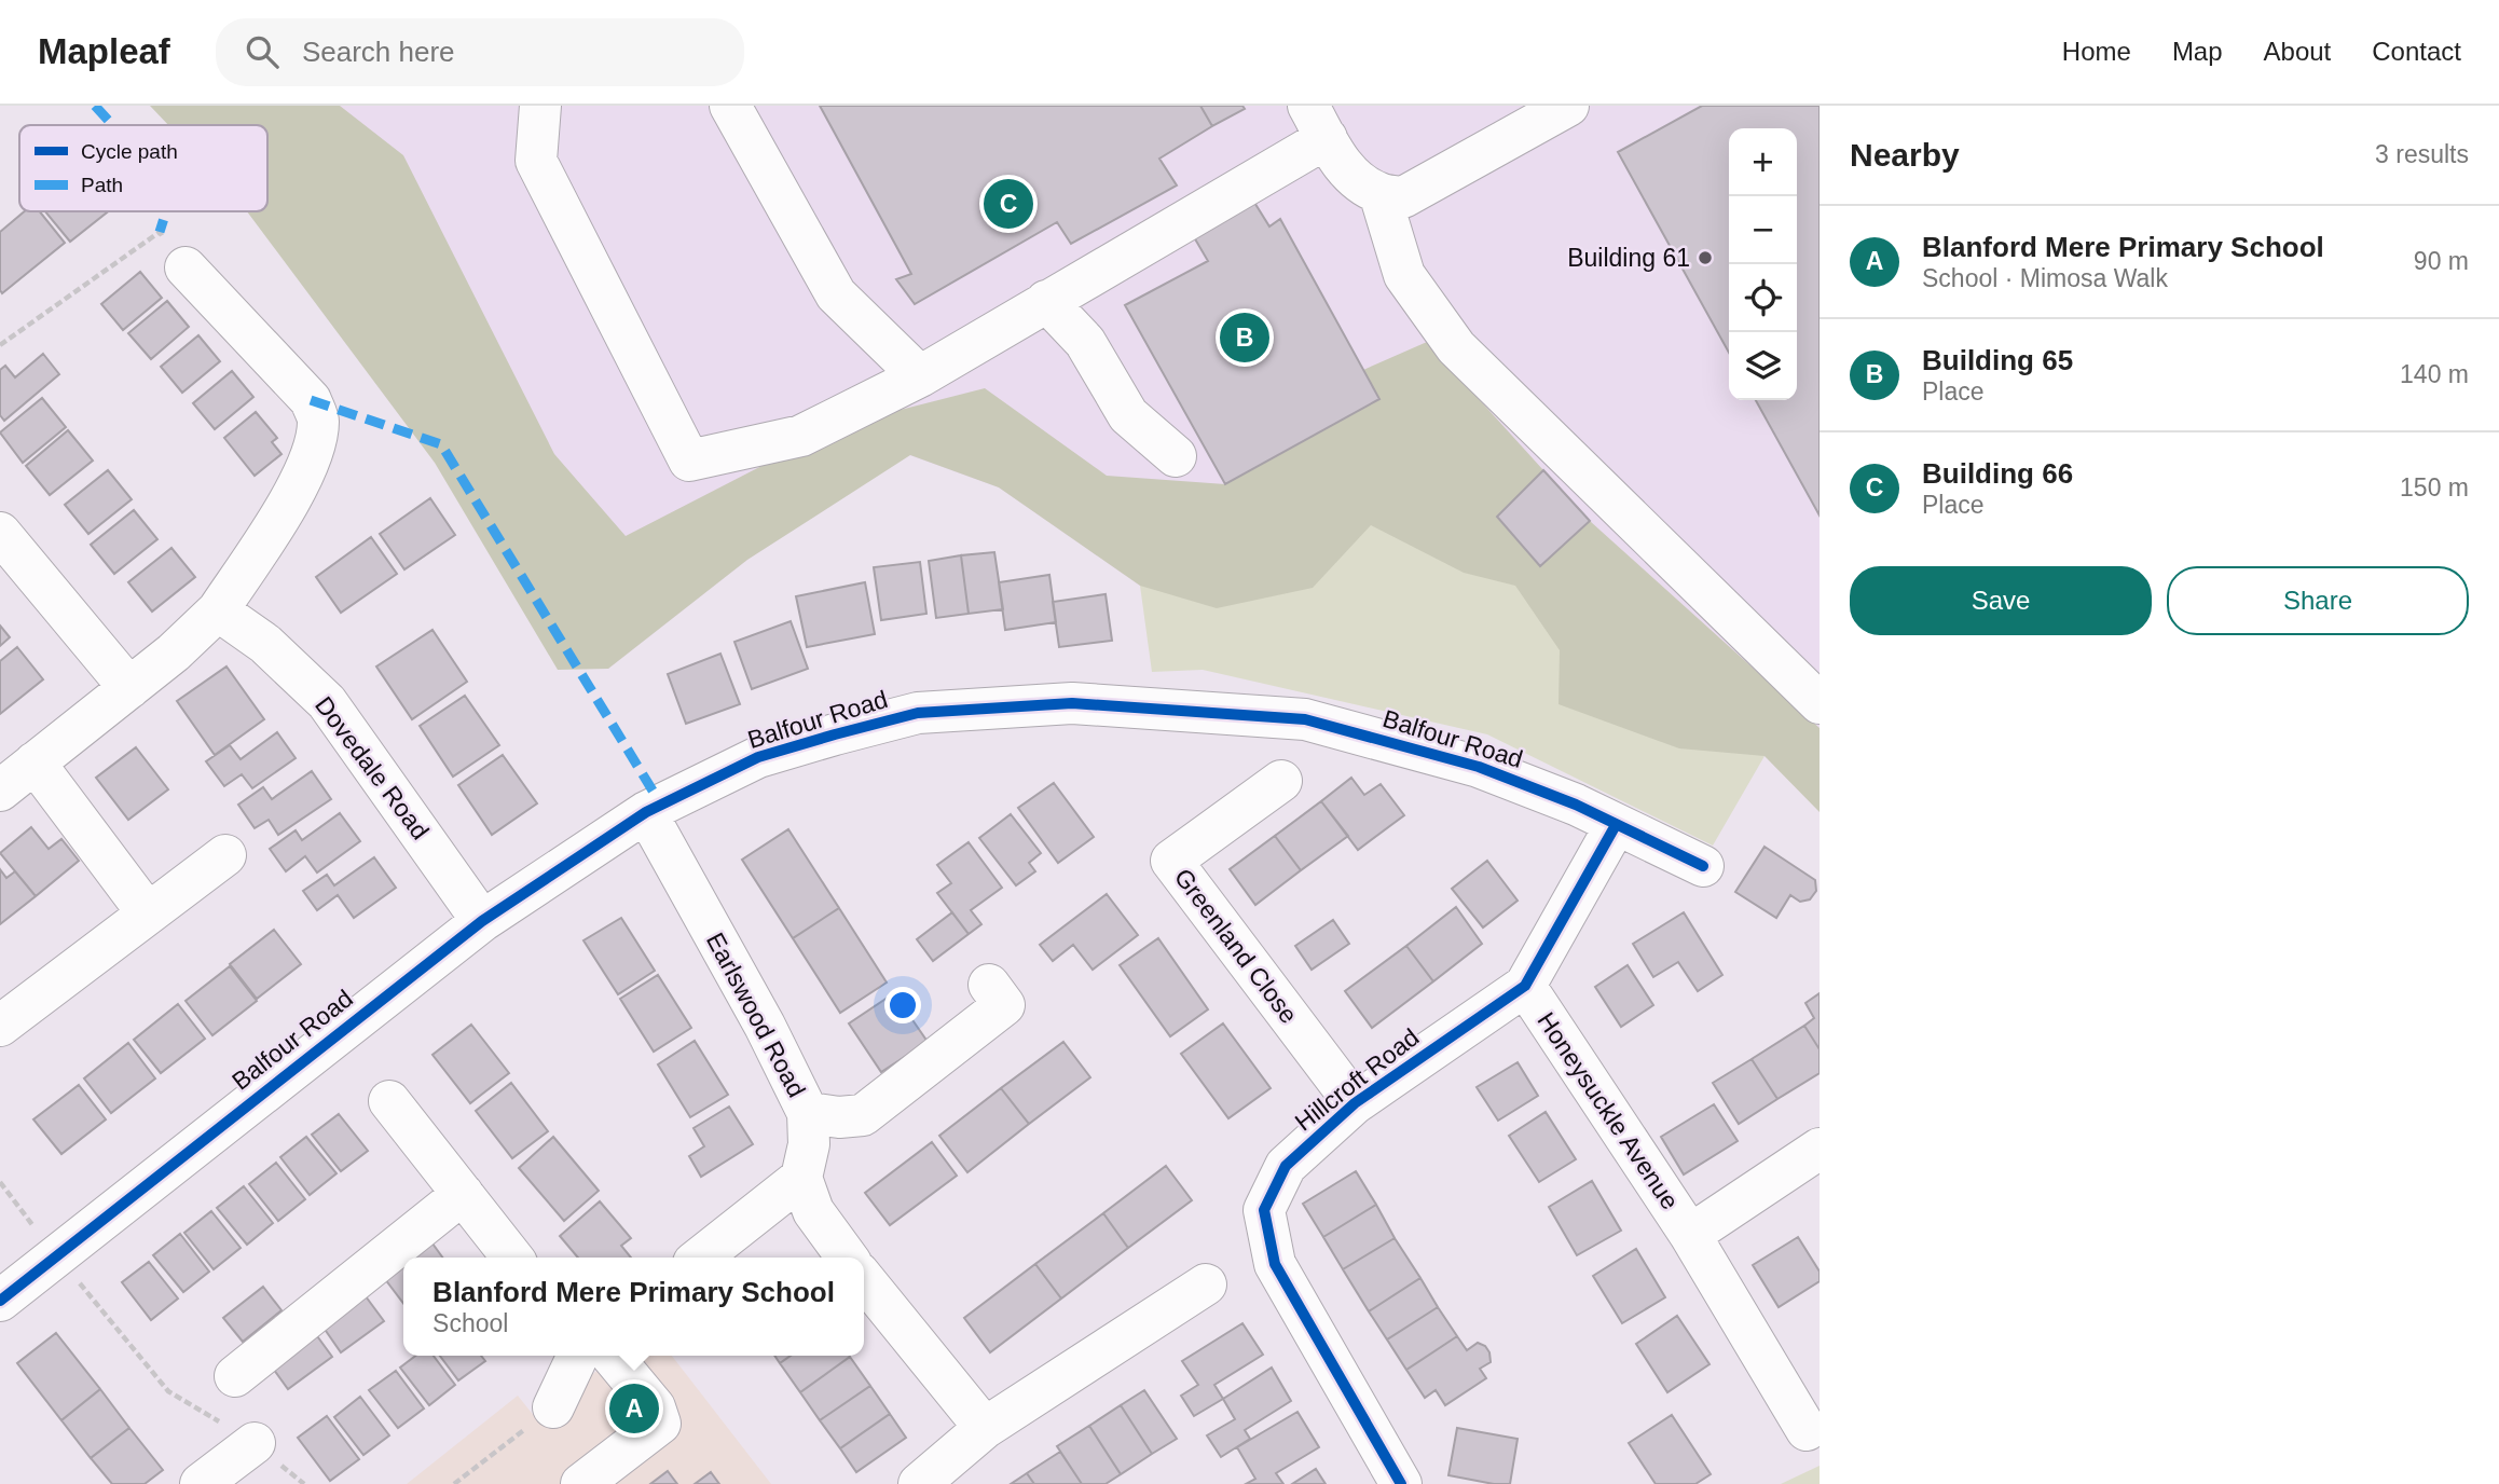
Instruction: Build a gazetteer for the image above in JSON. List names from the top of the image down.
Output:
{
  "streets": {
    "street": [
      "Balfour Road",
      "Dovedale Road",
      "Greenland Close",
      "Earlswood Road",
      "Hillcroft Road",
      "Honeysuckle Avenue"
    ]
  },
  "crossings": [
    ["Balfour Road", "Dovedale Road"],
    ["Balfour Road", "Earlswood Road"],
    ["Balfour Road", "Hillcroft Road"],
    ["Greenland Close", "Hillcroft Road"],
    ["Hillcroft Road", "Honeysuckle Avenue"]
  ],
  "places": ["Building 61"],
  "legend": ["Cycle path", "Path"],
  "page": {
    "header": "Mapleaf",
    "search": "Search here",
    "nav": [
      "Home",
      "Map",
      "About",
      "Contact"
    ],
    "heading": ["Nearby", "3 results"],
    "map_buttons": ["+", "−"],
    "pins": ["C", "B", "A"],
    "list": [
      {
        "mark": "A",
        "name": "Blanford Mere Primary School",
        "note": "School · Mimosa Walk",
        "value": "90 m"
      },
      {
        "mark": "B",
        "name": "Building 65",
        "note": "Place",
        "value": "140 m"
      },
      {
        "mark": "C",
        "name": "Building 66",
        "note": "Place",
        "value": "150 m"
      }
    ],
    "buttons": ["Save", "Share"],
    "popup": ["Blanford Mere Primary School", "School"]
  }
}
